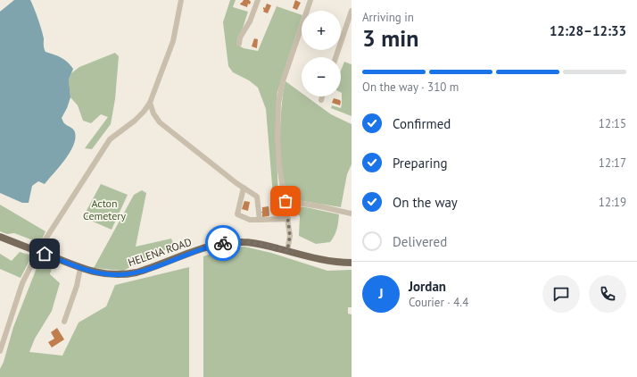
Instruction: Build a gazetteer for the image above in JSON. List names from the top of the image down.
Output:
{
  "streets": {
    "main road": ["HELENA ROAD"]
  },
  "parks": ["Acton Cemetery"],
  "page": {
    "heading": ["3 min", "Arriving in", "12:28–12:33"],
    "panel": ["Jordan", "Courier · 4.4"],
    "map_buttons": ["+", "−"],
    "bar": "On the way · 310 m",
    "list": [
      ["Confirmed", "12:15"],
      ["Preparing", "12:17"],
      ["On the way", "12:19"],
      "Delivered"
    ],
    "round": "J"
  }
}
